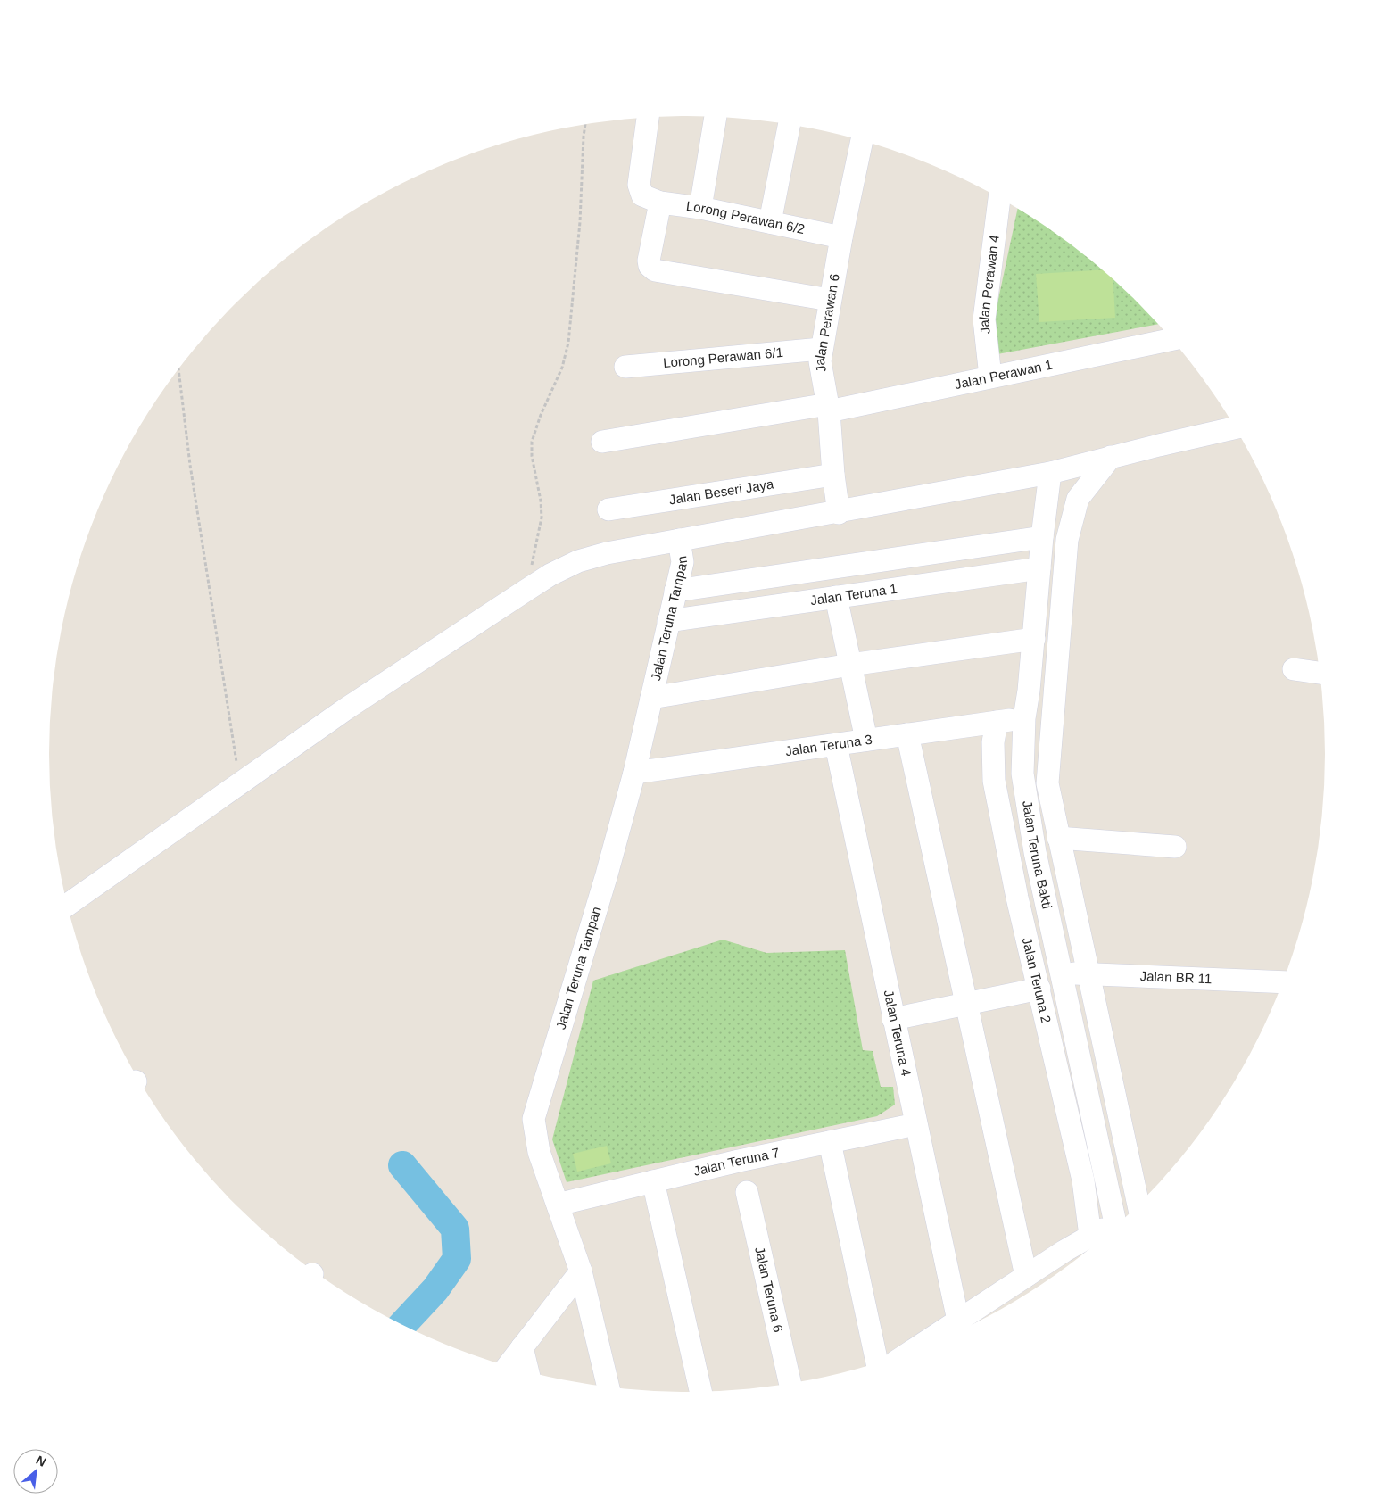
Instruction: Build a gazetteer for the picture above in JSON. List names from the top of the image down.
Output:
{
  "streets": {
    "street": [
      "Lorong Perawan 6/2",
      "Jalan Perawan 4",
      "Jalan Perawan 6",
      "Lorong Perawan 6/1",
      "Jalan Perawan 1",
      "Jalan Beseri Jaya",
      "Jalan Teruna 1",
      "Jalan Teruna Tampan",
      "Jalan Teruna 3",
      "Jalan Teruna Bakti",
      "Jalan BR 11",
      "Jalan Teruna 2",
      "Jalan Teruna 4",
      "Jalan Teruna 7",
      "Jalan Teruna 6"
    ]
  },
  "crossings": [
    ["Lorong Perawan 6/2", "Jalan Perawan 6"],
    ["Jalan Perawan 4", "Jalan Perawan 1"],
    ["Jalan Perawan 6", "Lorong Perawan 6/1"],
    ["Jalan Perawan 6", "Jalan Perawan 1"],
    ["Jalan Perawan 6", "Jalan Beseri Jaya"],
    ["Jalan Teruna 1", "Jalan Teruna Tampan"],
    ["Jalan Teruna 1", "Jalan Teruna Bakti"],
    ["Jalan Teruna Tampan", "Jalan Teruna 3"],
    ["Jalan Teruna Tampan", "Jalan Teruna 7"],
    ["Jalan Teruna 3", "Jalan Teruna Bakti"],
    ["Jalan Teruna 3", "Jalan Teruna 2"],
    ["Jalan Teruna 3", "Jalan Teruna 4"],
    ["Jalan Teruna Bakti", "Jalan BR 11"],
    ["Jalan Teruna 4", "Jalan Teruna 7"]
  ],
  "north": "top right"
}
